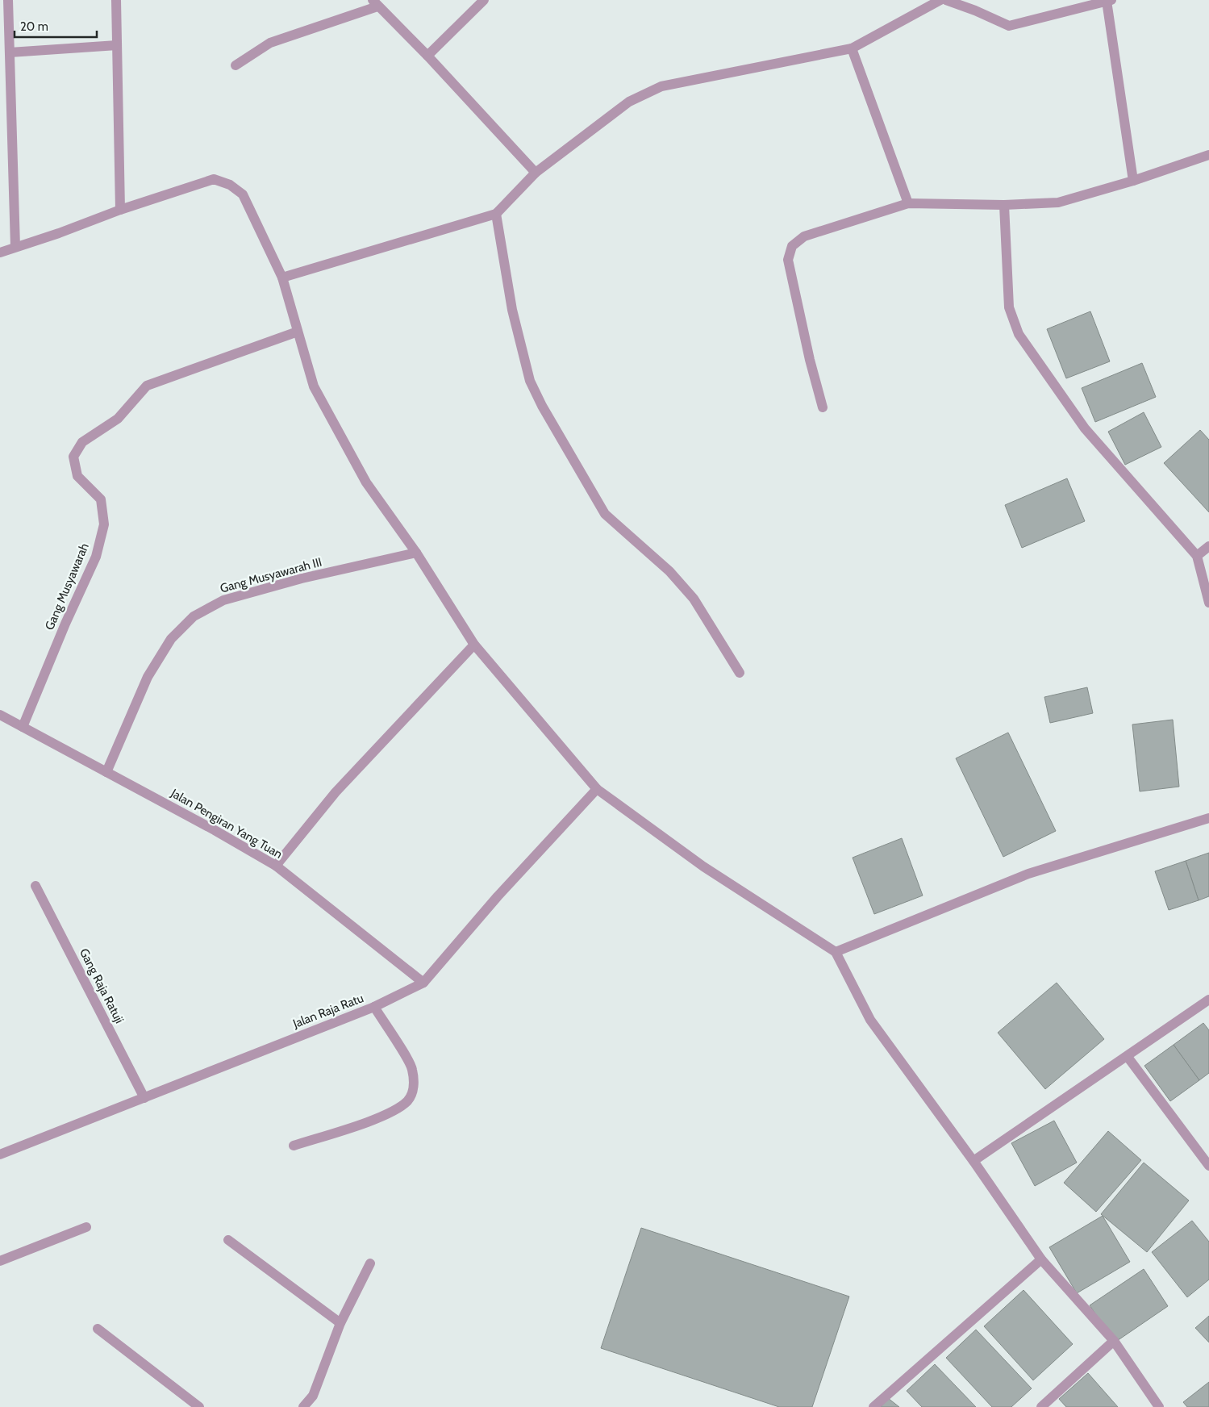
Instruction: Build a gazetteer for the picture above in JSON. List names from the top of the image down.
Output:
{
  "streets": {
    "street": [
      "Gang Musyawarah III",
      "Gang Musyawarah",
      "Jalan Pengiran Yang Tuan",
      "Gang Raja Ratuji",
      "Jalan Raja Ratu"
    ]
  },
  "crossings": [
    ["Gang Musyawarah III", "Jalan Pengiran Yang Tuan"],
    ["Gang Musyawarah", "Jalan Pengiran Yang Tuan"],
    ["Jalan Pengiran Yang Tuan", "Jalan Raja Ratu"],
    ["Gang Raja Ratuji", "Jalan Raja Ratu"]
  ],
  "scale_bar": "20 m"
}
